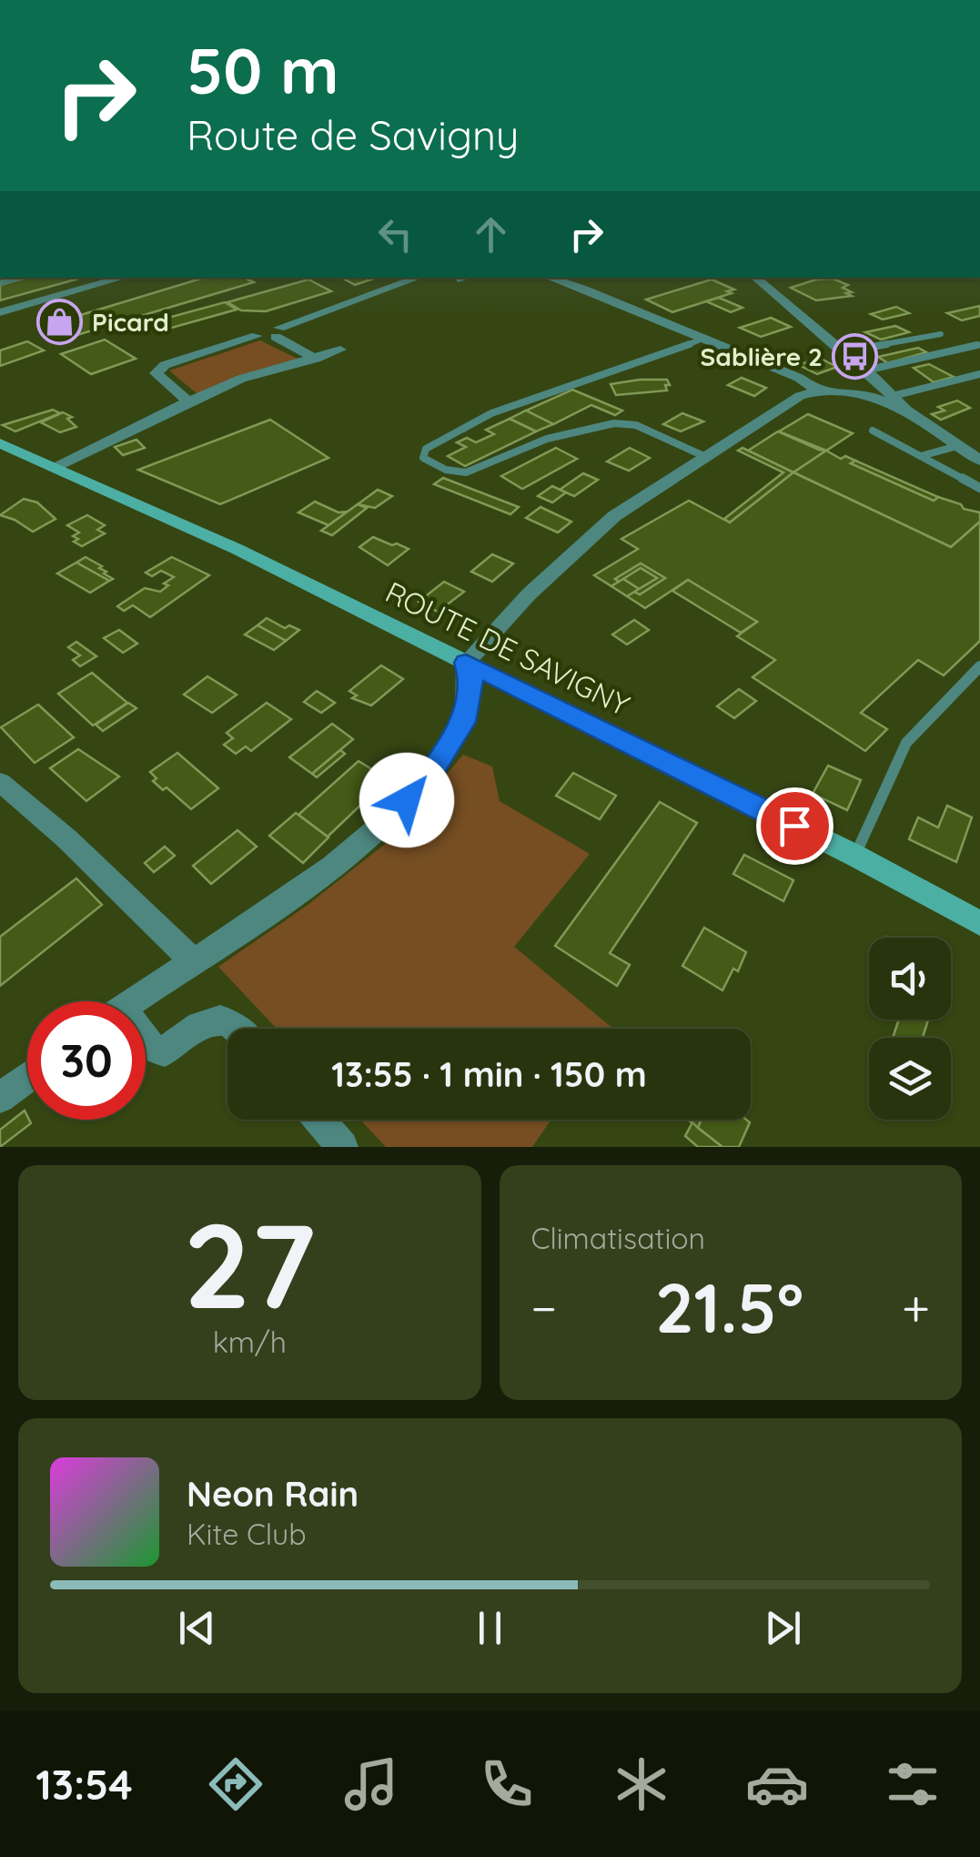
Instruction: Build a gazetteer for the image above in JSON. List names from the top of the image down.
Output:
{
  "streets": {
    "main road": ["ROUTE DE SAVIGNY"]
  },
  "places": {
    "shop": ["Picard"],
    "bus stop": ["Sablière 2"]
  },
  "page": {
    "turn": ["50 m", "Route de Savigny"],
    "limit": "30",
    "trip": "13:55 · 1 min · 150 m",
    "tile": [
      ["27", "km/h"],
      "Climatisation"
    ],
    "heat": ["−", "21.5°", "+"],
    "song": ["Neon Rain", "Kite Club"],
    "tabs": "13:54"
  }
}
